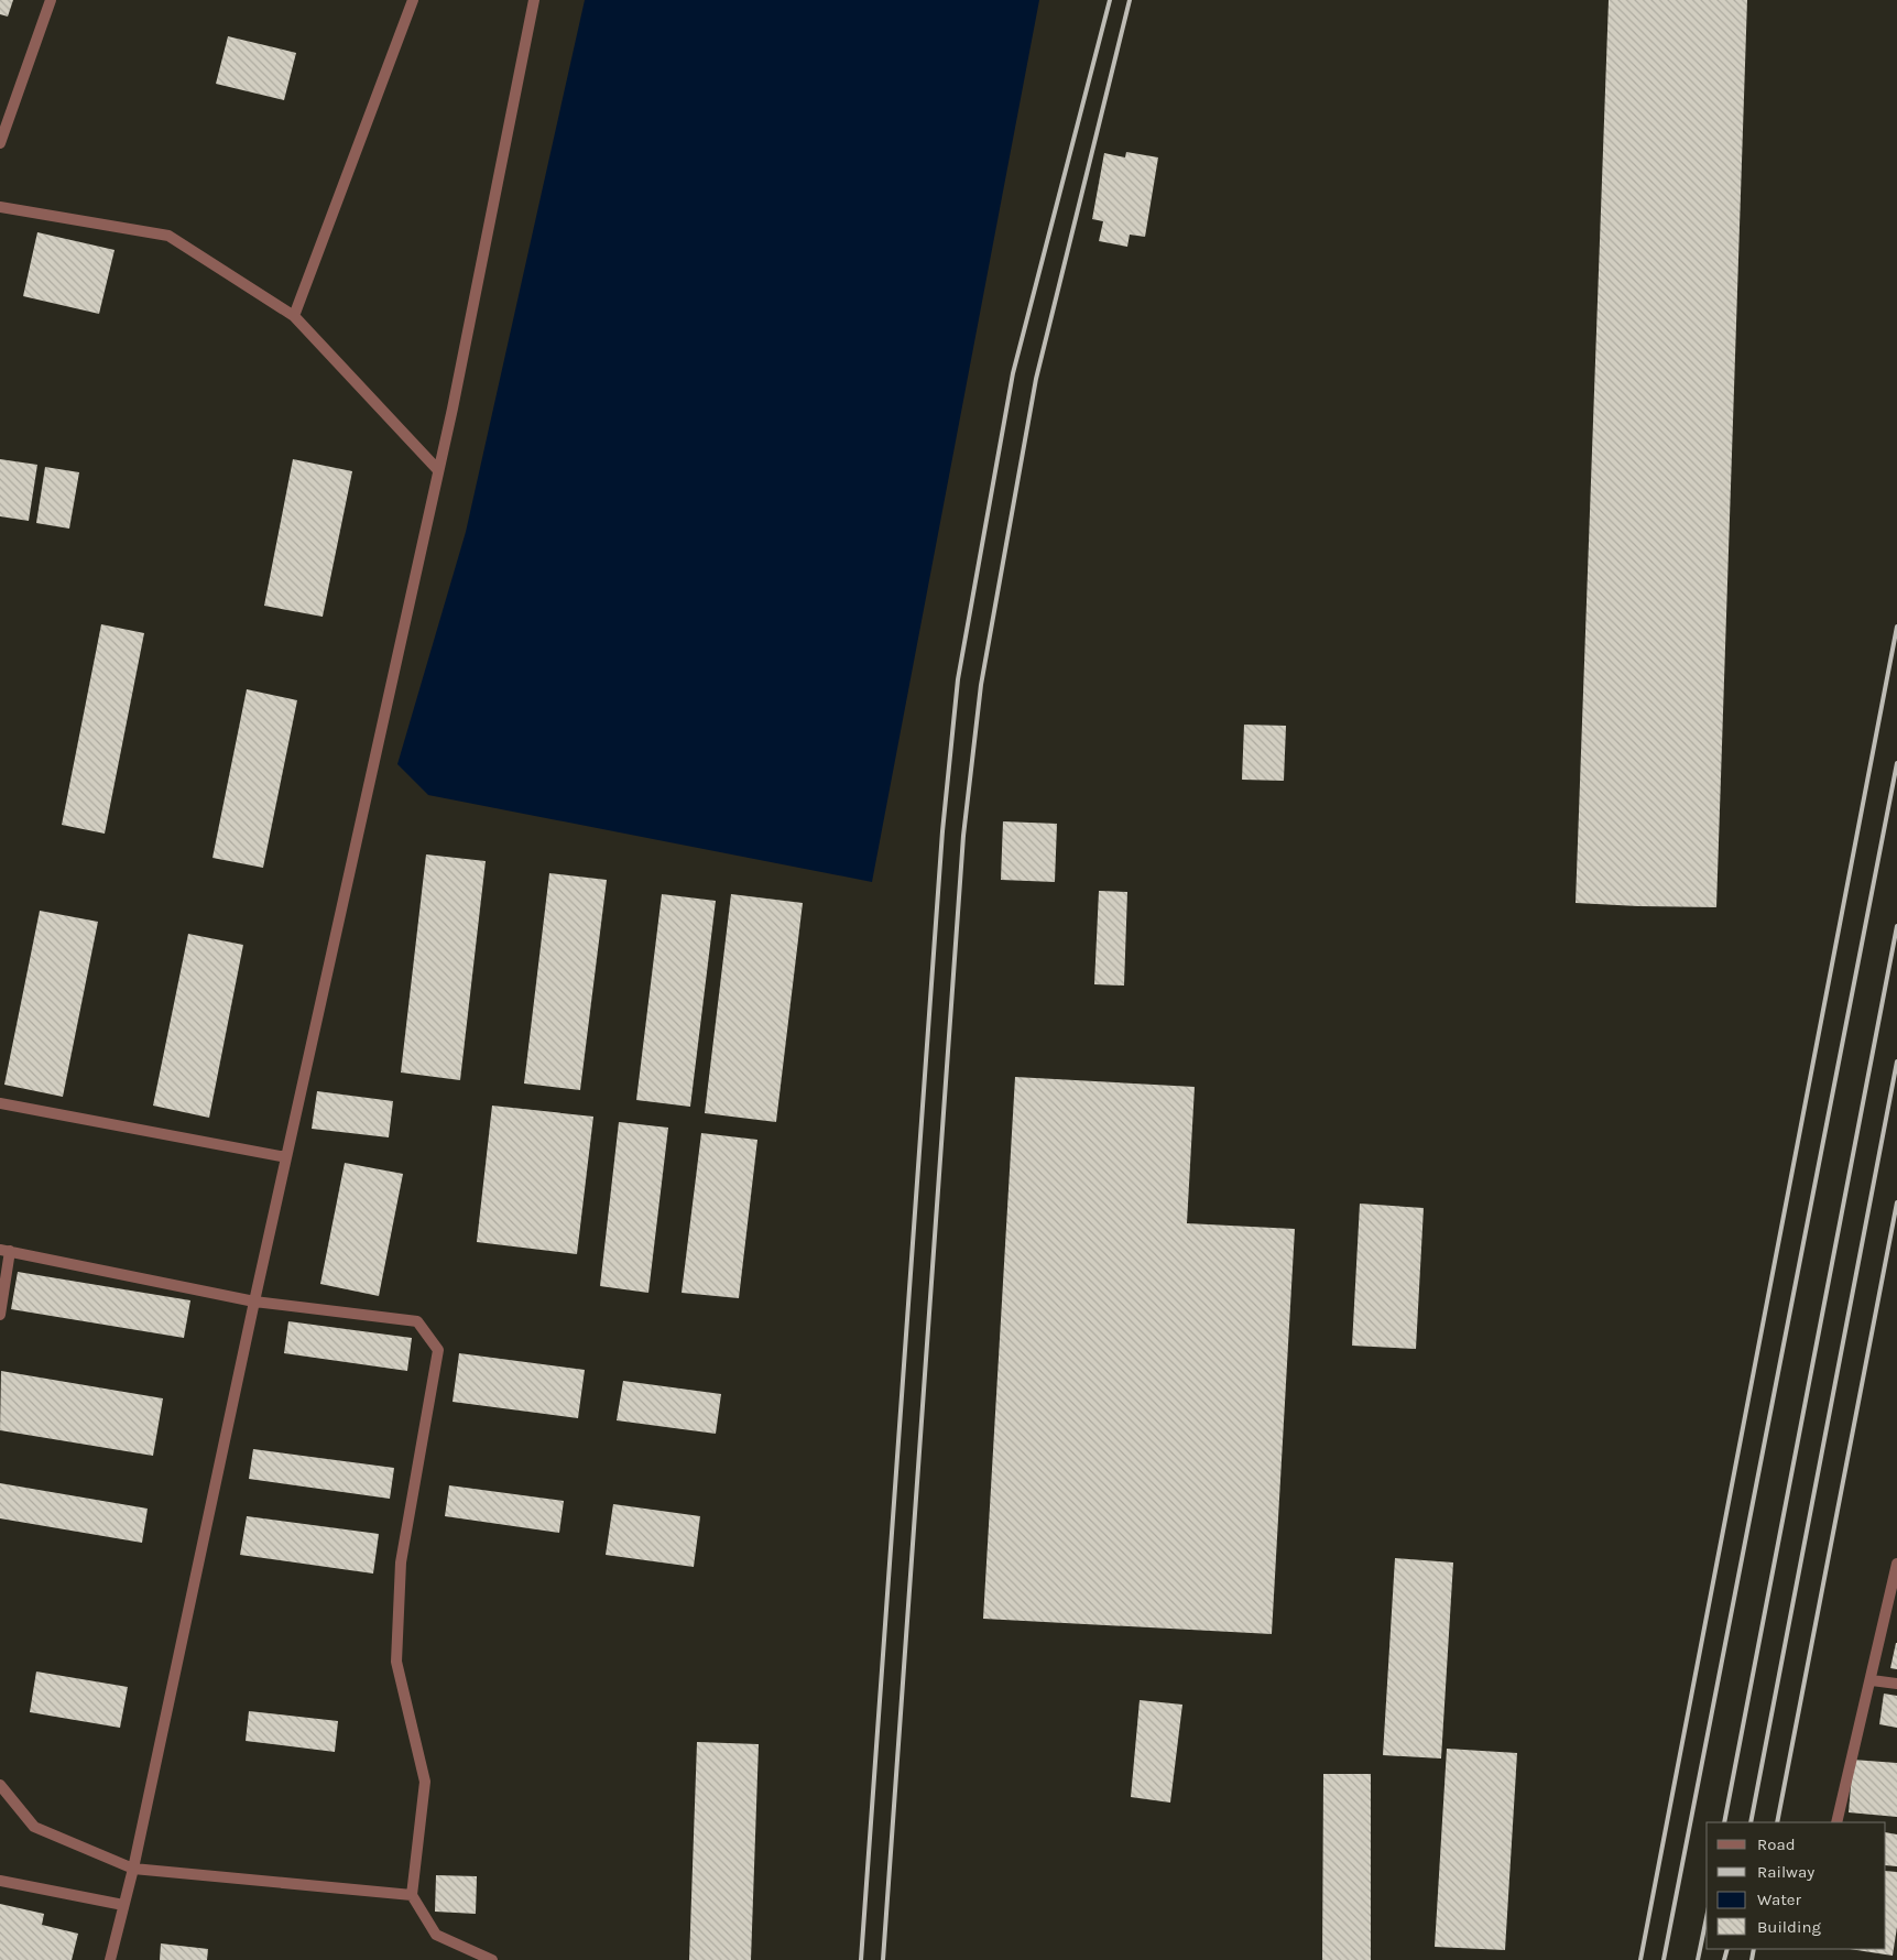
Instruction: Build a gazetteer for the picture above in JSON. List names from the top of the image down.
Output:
{
  "legend": [
    "Road",
    "Railway",
    "Water",
    "Building"
  ]
}
